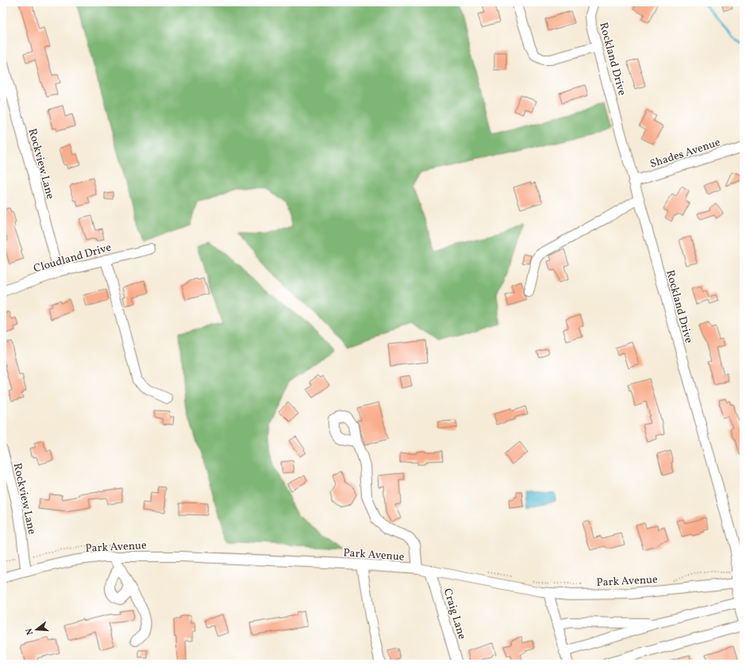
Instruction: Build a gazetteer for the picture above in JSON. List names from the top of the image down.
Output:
{
  "streets": {
    "street": [
      "Rockland Drive",
      "Shades Avenue",
      "Rockview Lane",
      "Cloudland Drive",
      "Park Avenue",
      "Craig Lane"
    ]
  },
  "crossings": [
    ["Rockland Drive", "Shades Avenue"],
    ["Rockland Drive", "Park Avenue"],
    ["Rockview Lane", "Cloudland Drive"],
    ["Rockview Lane", "Park Avenue"],
    ["Park Avenue", "Craig Lane"]
  ],
  "north": "left"
}
